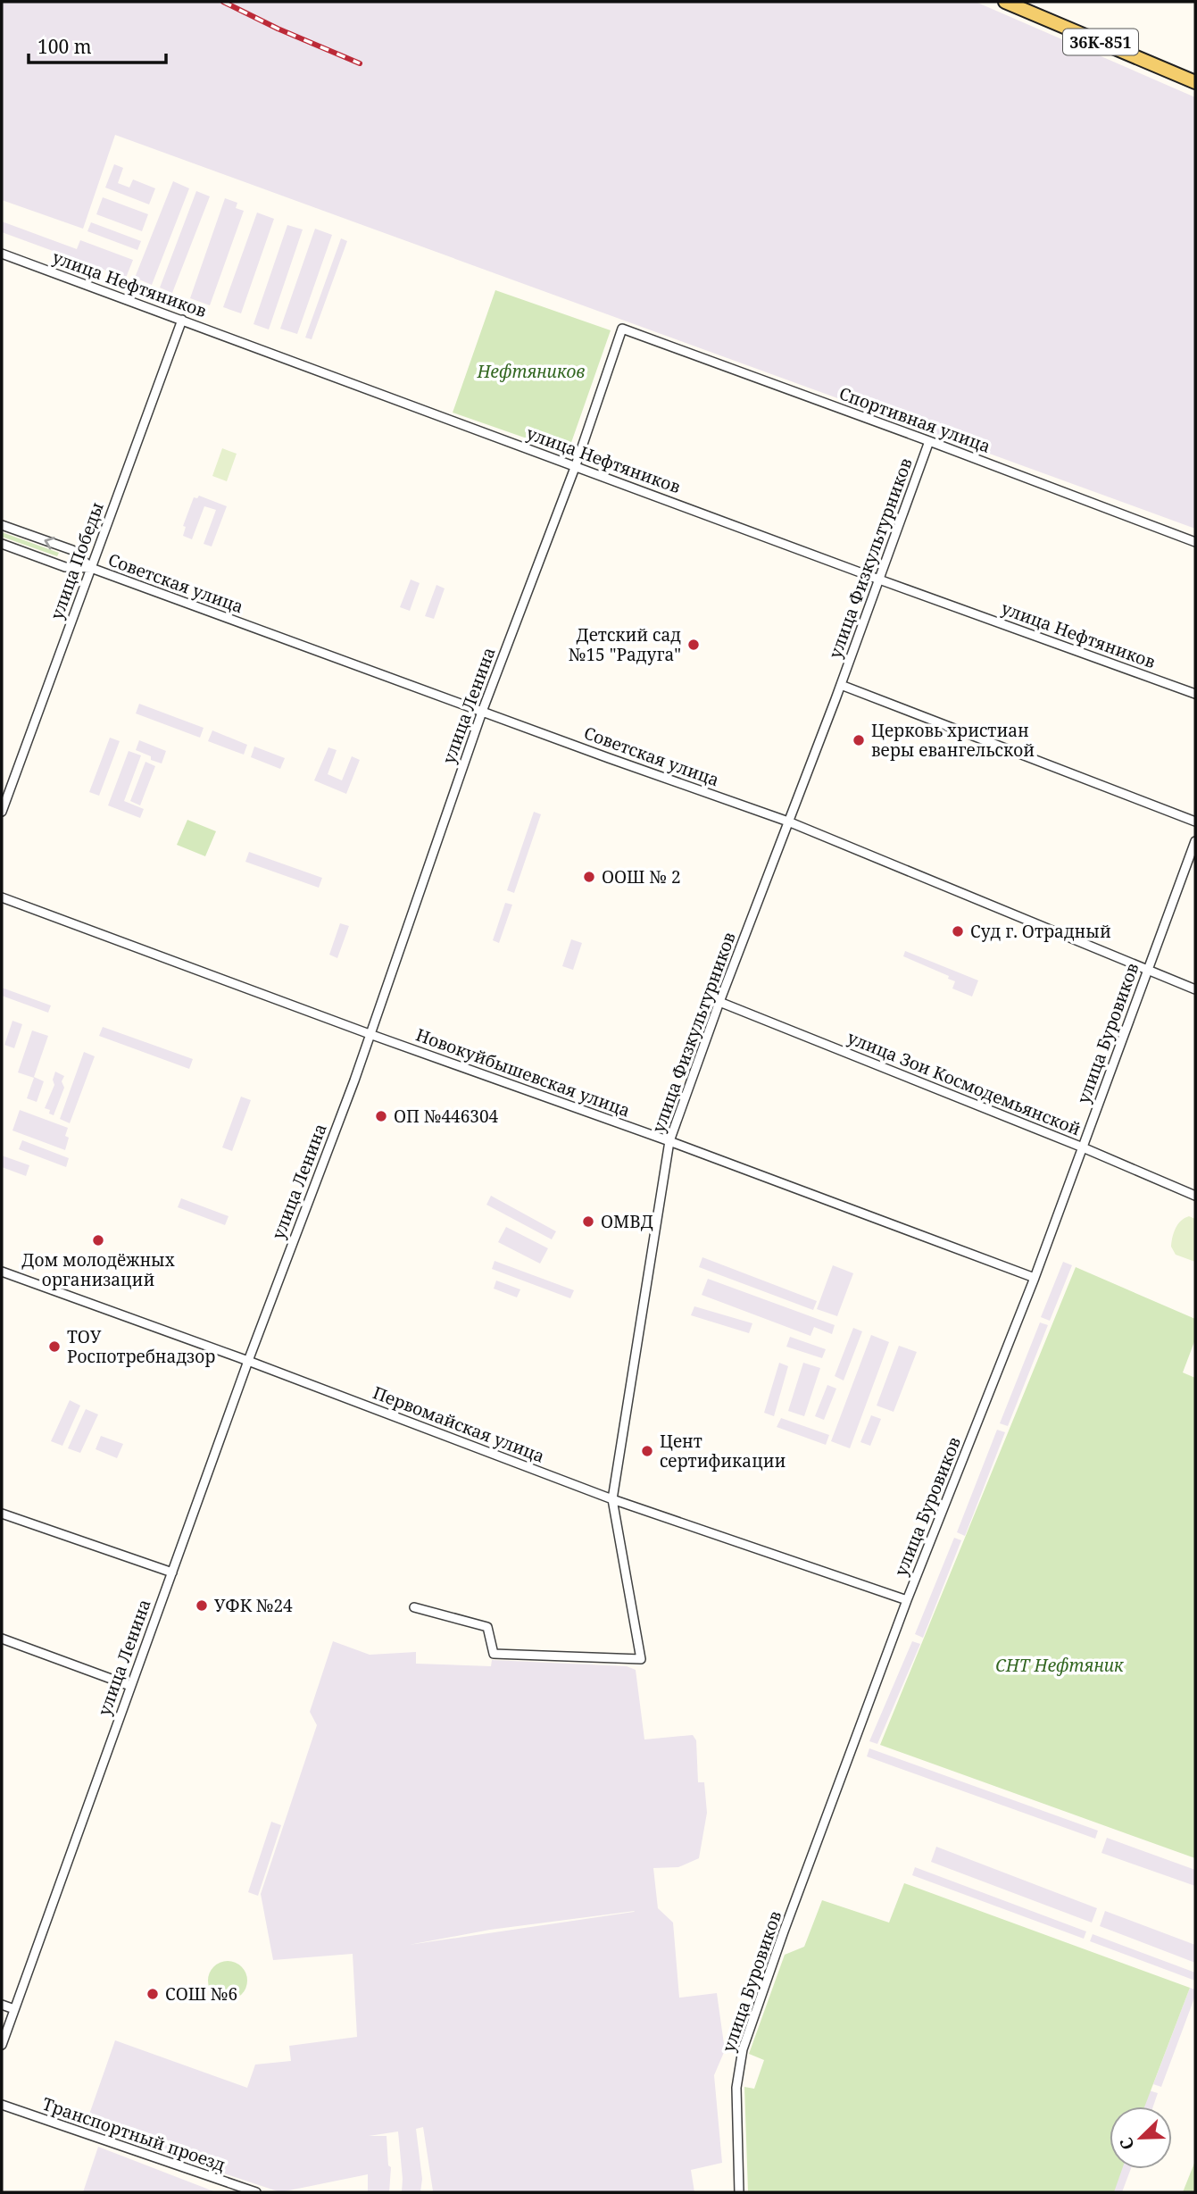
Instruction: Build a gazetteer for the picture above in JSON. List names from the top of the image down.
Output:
{
  "streets": {
    "main road": ["36К-851"],
    "street": [
      "улица Нефтяников",
      "Спортивная улица",
      "улица Физкультурников",
      "улица Победы",
      "Советская улица",
      "улица Ленина",
      "улица Буровиков",
      "Новокуйбышевская улица",
      "улица Зои Космодемьянской",
      "Первомайская улица",
      "Транспортный проезд"
    ]
  },
  "crossings": [
    ["улица Нефтяников", "улица Физкультурников"],
    ["улица Нефтяников", "улица Победы"],
    ["улица Нефтяников", "улица Ленина"],
    ["Спортивная улица", "улица Физкультурников"],
    ["Спортивная улица", "улица Ленина"],
    ["улица Физкультурников", "Советская улица"],
    ["улица Физкультурников", "Новокуйбышевская улица"],
    ["улица Физкультурников", "улица Зои Космодемьянской"],
    ["улица Физкультурников", "Первомайская улица"],
    ["улица Победы", "Советская улица"],
    ["Советская улица", "улица Ленина"],
    ["Советская улица", "улица Буровиков"],
    ["улица Ленина", "Новокуйбышевская улица"],
    ["улица Ленина", "Первомайская улица"],
    ["улица Буровиков", "Новокуйбышевская улица"],
    ["улица Буровиков", "улица Зои Космодемьянской"],
    ["улица Буровиков", "Первомайская улица"]
  ],
  "parks": ["Нефтяников", "СНТ Нефтяник"],
  "places": [
    "Детский сад №15 \"Радуга\"",
    "Церковь христиан веры евангельской",
    "ООШ № 2",
    "Суд г. Отрадный",
    "ОП №446304",
    "ОМВД",
    "Дом молодёжных организаций",
    "ТОУ Роспотребнадзор",
    "Цент сертификации",
    "УФК №24",
    "СОШ №6"
  ],
  "scale_bar": "100 m",
  "north": "bottom left"
}
